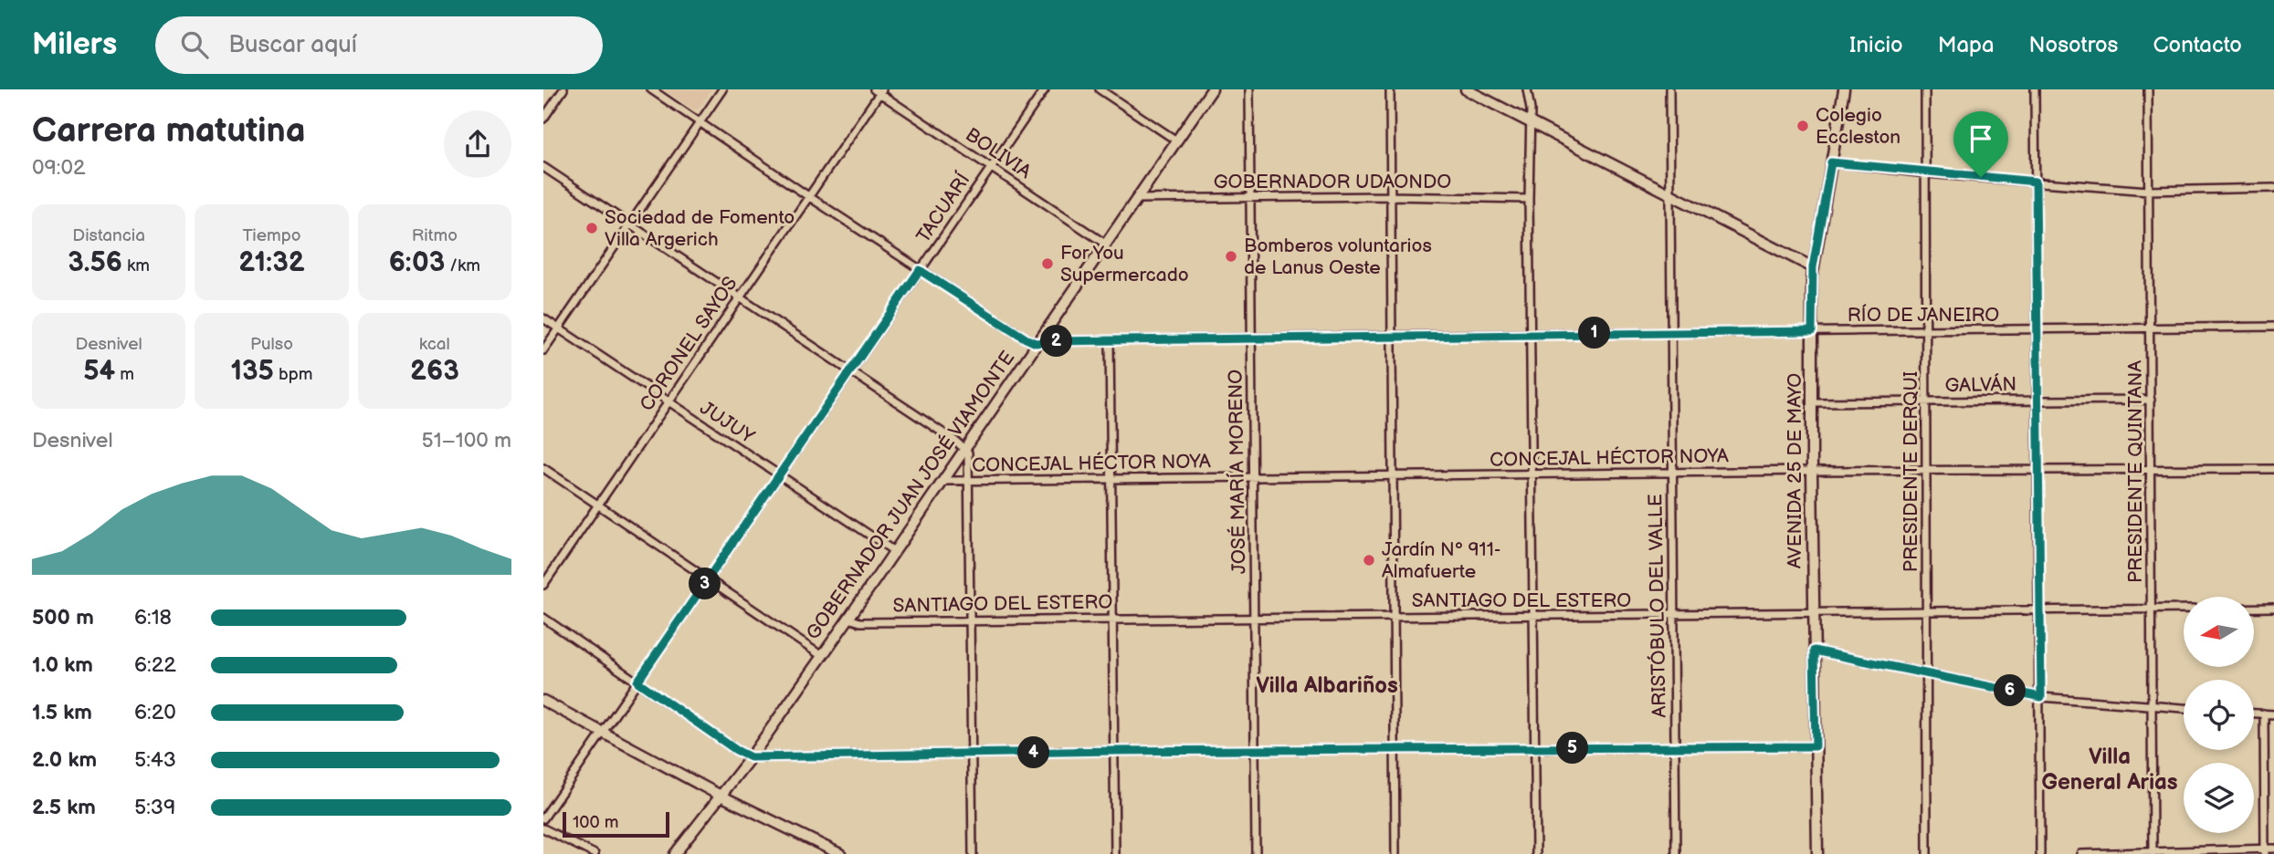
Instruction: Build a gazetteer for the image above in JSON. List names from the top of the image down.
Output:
{
  "streets": {
    "street": [
      "BOLIVIA",
      "GOBERNADOR UDAONDO",
      "TACUARÍ",
      "RÍO DE JANEIRO",
      "CORONEL SAYOS",
      "GALVÁN",
      "JUJUY",
      "CONCEJAL HÉCTOR NOYA",
      "AVENIDA 25 DE MAYO",
      "JOSÉ MARÍA MORENO",
      "PRESIDENTE DERQUI",
      "PRESIDENTE QUINTANA",
      "GOBERNADOR JUAN JOSÉ VIAMONTE",
      "SANTIAGO DEL ESTERO",
      "ARISTÓBULO DEL VALLE"
    ]
  },
  "crossings": [
    ["BOLIVIA", "TACUARÍ"],
    ["BOLIVIA", "CORONEL SAYOS"],
    ["BOLIVIA", "GOBERNADOR JUAN JOSÉ VIAMONTE"],
    ["GOBERNADOR UDAONDO", "JOSÉ MARÍA MORENO"],
    ["GOBERNADOR UDAONDO", "GOBERNADOR JUAN JOSÉ VIAMONTE"],
    ["TACUARÍ", "JUJUY"],
    ["TACUARÍ", "CONCEJAL HÉCTOR NOYA"],
    ["RÍO DE JANEIRO", "AVENIDA 25 DE MAYO"],
    ["RÍO DE JANEIRO", "JOSÉ MARÍA MORENO"],
    ["RÍO DE JANEIRO", "PRESIDENTE DERQUI"],
    ["RÍO DE JANEIRO", "PRESIDENTE QUINTANA"],
    ["RÍO DE JANEIRO", "GOBERNADOR JUAN JOSÉ VIAMONTE"],
    ["RÍO DE JANEIRO", "ARISTÓBULO DEL VALLE"],
    ["CORONEL SAYOS", "JUJUY"],
    ["CORONEL SAYOS", "CONCEJAL HÉCTOR NOYA"],
    ["GALVÁN", "AVENIDA 25 DE MAYO"],
    ["GALVÁN", "PRESIDENTE DERQUI"],
    ["GALVÁN", "PRESIDENTE QUINTANA"],
    ["JUJUY", "GOBERNADOR JUAN JOSÉ VIAMONTE"],
    ["CONCEJAL HÉCTOR NOYA", "AVENIDA 25 DE MAYO"],
    ["CONCEJAL HÉCTOR NOYA", "JOSÉ MARÍA MORENO"],
    ["CONCEJAL HÉCTOR NOYA", "PRESIDENTE DERQUI"],
    ["CONCEJAL HÉCTOR NOYA", "PRESIDENTE QUINTANA"],
    ["CONCEJAL HÉCTOR NOYA", "GOBERNADOR JUAN JOSÉ VIAMONTE"],
    ["CONCEJAL HÉCTOR NOYA", "ARISTÓBULO DEL VALLE"],
    ["AVENIDA 25 DE MAYO", "SANTIAGO DEL ESTERO"],
    ["JOSÉ MARÍA MORENO", "SANTIAGO DEL ESTERO"],
    ["PRESIDENTE DERQUI", "SANTIAGO DEL ESTERO"],
    ["PRESIDENTE QUINTANA", "SANTIAGO DEL ESTERO"],
    ["GOBERNADOR JUAN JOSÉ VIAMONTE", "SANTIAGO DEL ESTERO"],
    ["SANTIAGO DEL ESTERO", "ARISTÓBULO DEL VALLE"]
  ],
  "districts": ["Villa Albariños", "Villa General Arias"],
  "places": [
    "Colegio Eccleston",
    "Sociedad de Fomento Villa Argerich",
    "Bomberos voluntarios de Lanus Oeste",
    "For You Supermercado",
    "Jardín Nº 911- Almafuerte"
  ],
  "scale_bar": "100 m",
  "north": "left",
  "page": {
    "header": "Milers",
    "search": "Buscar aquí",
    "nav": [
      "Inicio",
      "Mapa",
      "Nosotros",
      "Contacto"
    ],
    "heading": ["Carrera matutina", "09:02"],
    "stats": [
      ["Distancia", "3.56 km"],
      ["Tiempo", "21:32"],
      ["Ritmo", "6:03 /km"],
      ["Desnivel", "54 m"],
      ["Pulso", "135 bpm"],
      ["kcal", "263"]
    ],
    "pins": [
      "1",
      "2",
      "3",
      "6",
      "5",
      "4"
    ],
    "chart": ["Desnivel", "51–100 m"],
    "list": [
      {
        "name": "500 m",
        "note": "6:18"
      },
      {
        "name": "1.0 km",
        "note": "6:22"
      },
      {
        "name": "1.5 km",
        "note": "6:20"
      },
      {
        "name": "2.0 km",
        "note": "5:43"
      },
      {
        "name": "2.5 km",
        "note": "5:39"
      }
    ],
    "scale": "100 m"
  }
}
